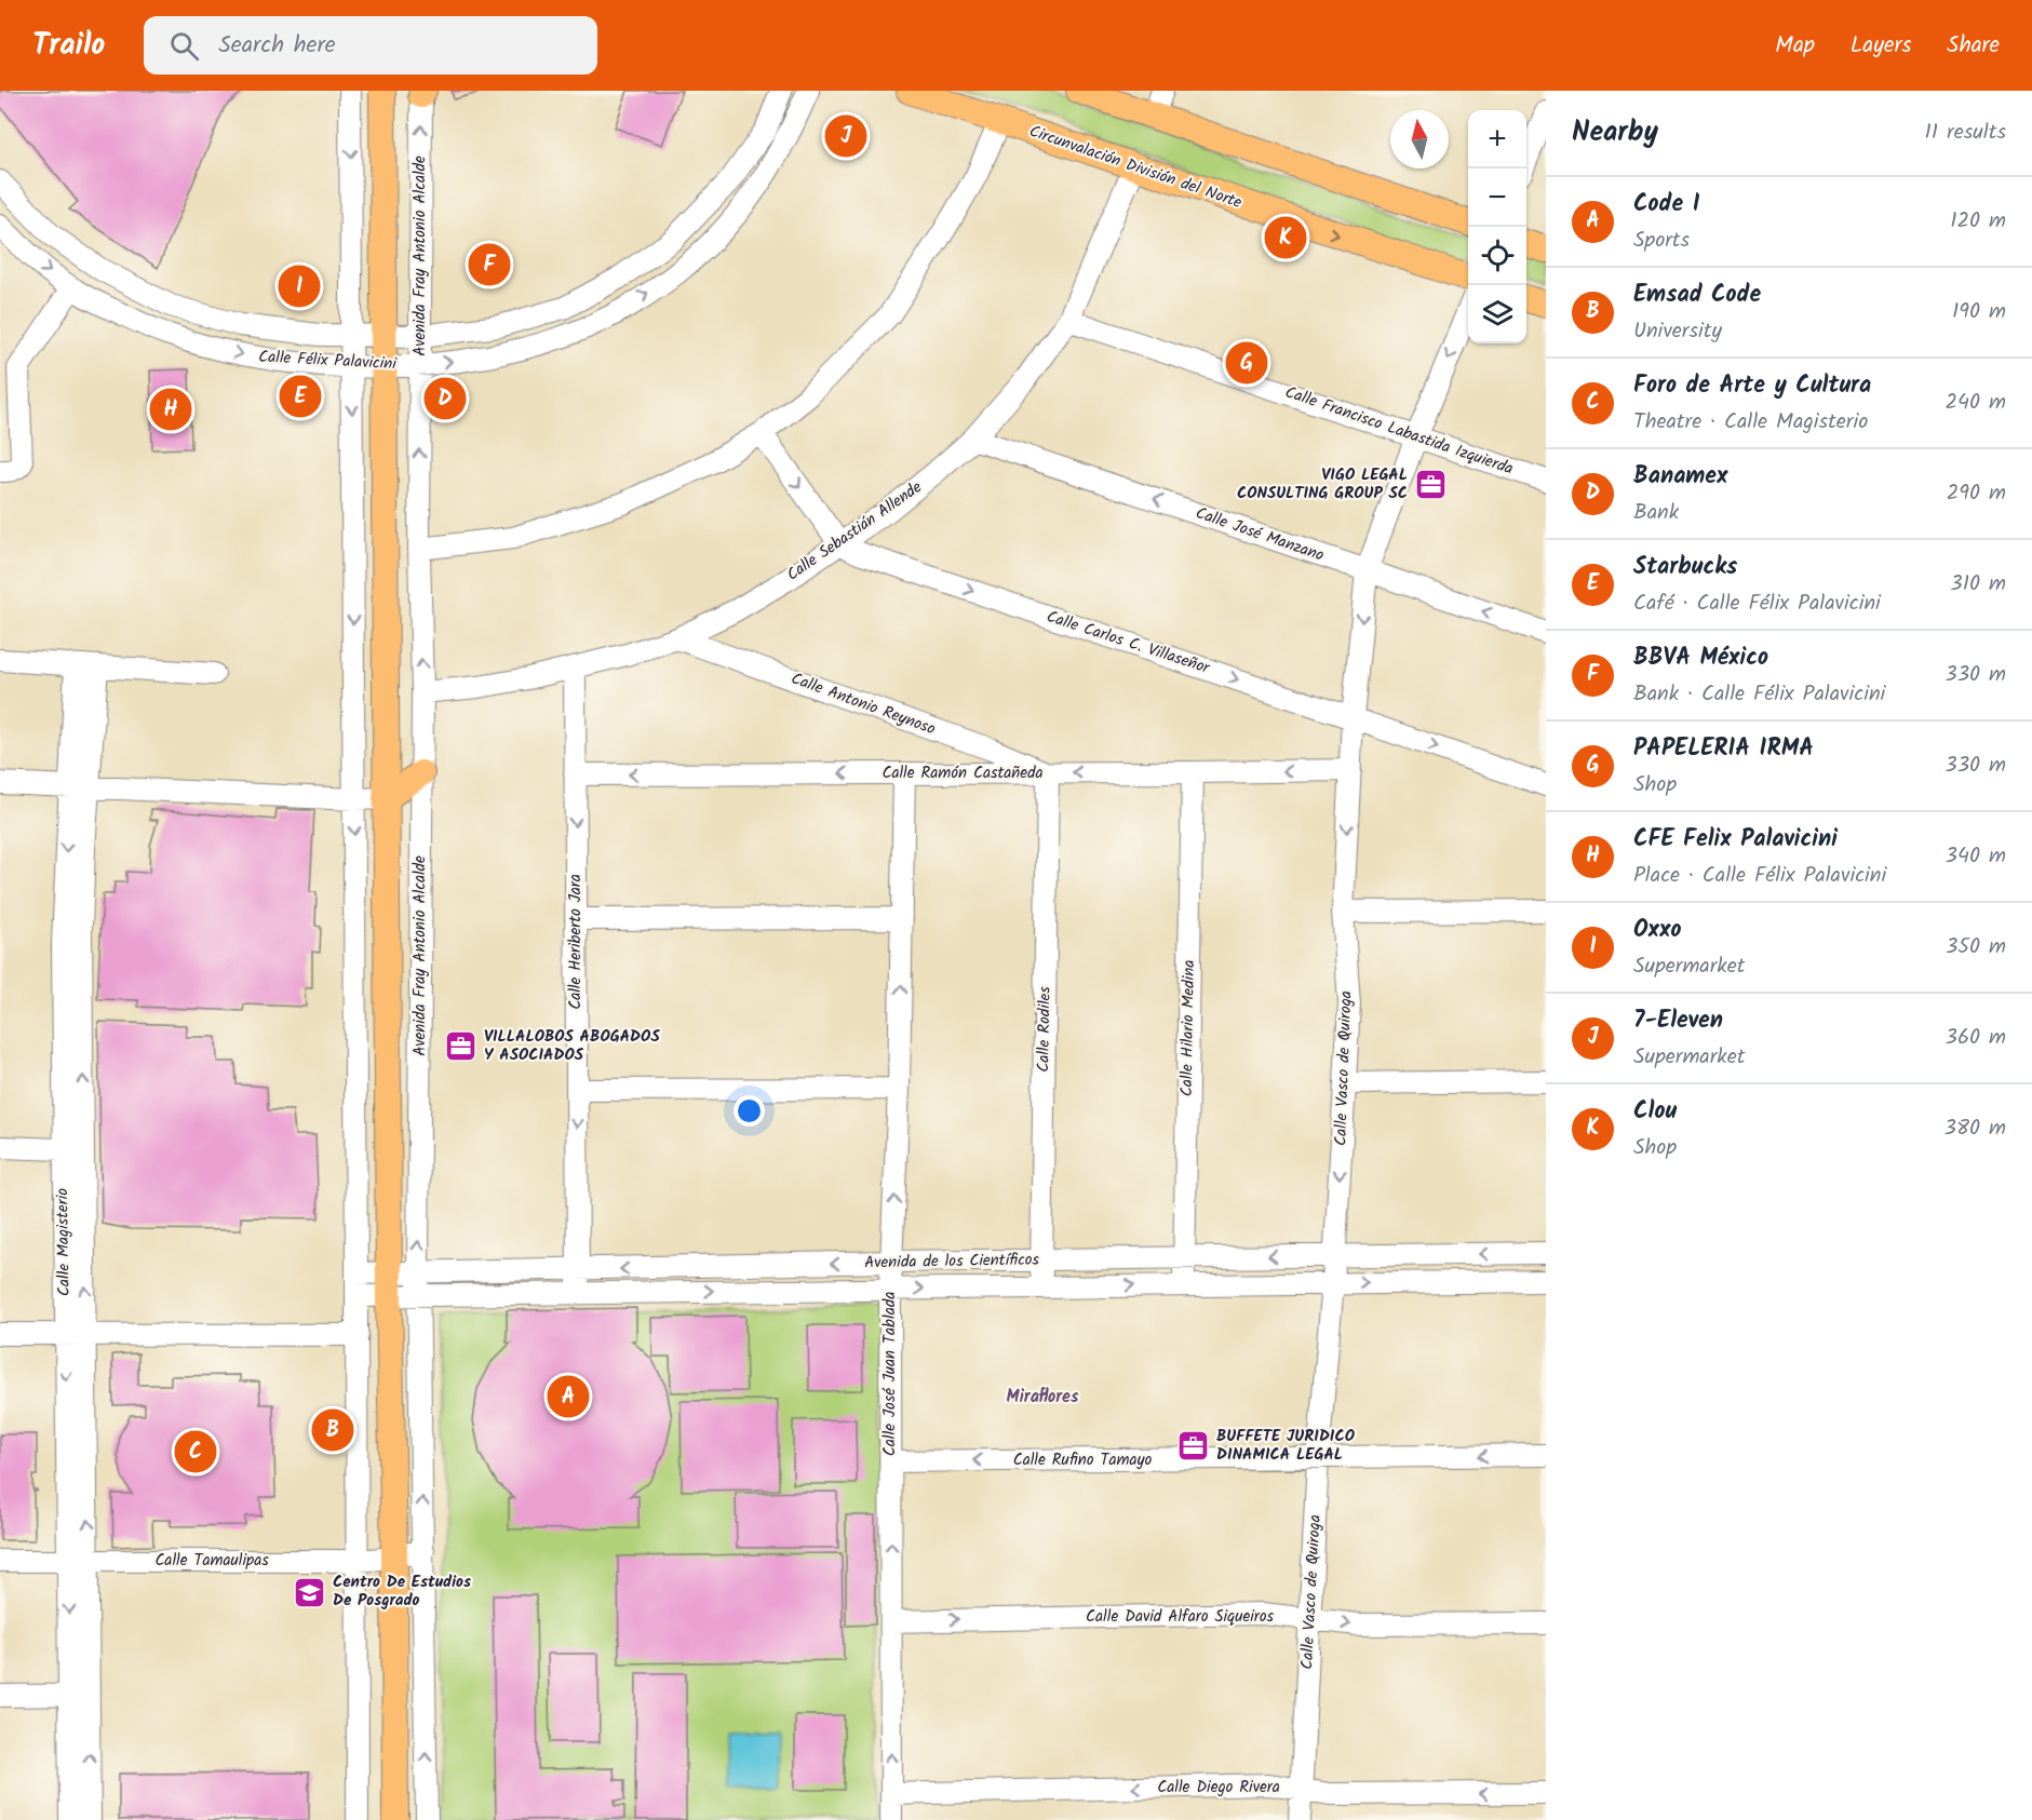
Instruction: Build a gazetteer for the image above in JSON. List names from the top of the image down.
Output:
{
  "streets": {
    "main road": ["Circunvalación División del Norte", "Avenida Fray Antonio Alcalde"],
    "street": [
      "Calle Félix Palavicini",
      "Calle Francisco Labastida Izquierda",
      "Calle Sebastián Allende",
      "Calle José Manzano",
      "Calle Carlos C. Villaseñor",
      "Calle Antonio Reynoso",
      "Calle Ramón Castañeda",
      "Calle Heriberto Jara",
      "Calle Hilario Medina",
      "Calle Rodiles",
      "Calle Vasco de Quiroga",
      "Calle Magisterio",
      "Avenida de los Científicos",
      "Calle José Juan Tablada",
      "Calle Rufino Tamayo",
      "Calle Tamaulipas",
      "Calle David Alfaro Siqueiros",
      "Calle Diego Rivera"
    ]
  },
  "crossings": [
    ["Circunvalación División del Norte", "Calle Sebastián Allende"],
    ["Avenida Fray Antonio Alcalde", "Calle Félix Palavicini"],
    ["Avenida Fray Antonio Alcalde", "Calle Sebastián Allende"],
    ["Avenida Fray Antonio Alcalde", "Avenida de los Científicos"],
    ["Avenida Fray Antonio Alcalde", "Calle Tamaulipas"],
    ["Calle Francisco Labastida Izquierda", "Calle Sebastián Allende"],
    ["Calle Francisco Labastida Izquierda", "Calle Vasco de Quiroga"],
    ["Calle Sebastián Allende", "Calle José Manzano"],
    ["Calle Sebastián Allende", "Calle Carlos C. Villaseñor"],
    ["Calle Sebastián Allende", "Calle Antonio Reynoso"],
    ["Calle Sebastián Allende", "Calle Heriberto Jara"],
    ["Calle José Manzano", "Calle Vasco de Quiroga"],
    ["Calle Carlos C. Villaseñor", "Calle Vasco de Quiroga"],
    ["Calle Antonio Reynoso", "Calle Ramón Castañeda"],
    ["Calle Antonio Reynoso", "Calle Rodiles"],
    ["Calle Ramón Castañeda", "Calle Heriberto Jara"],
    ["Calle Ramón Castañeda", "Calle Hilario Medina"],
    ["Calle Ramón Castañeda", "Calle Rodiles"],
    ["Calle Ramón Castañeda", "Calle Vasco de Quiroga"],
    ["Calle Ramón Castañeda", "Calle José Juan Tablada"],
    ["Calle Heriberto Jara", "Avenida de los Científicos"],
    ["Calle Hilario Medina", "Avenida de los Científicos"],
    ["Calle Rodiles", "Avenida de los Científicos"],
    ["Calle Vasco de Quiroga", "Avenida de los Científicos"],
    ["Calle Vasco de Quiroga", "Calle Rufino Tamayo"],
    ["Calle Vasco de Quiroga", "Calle David Alfaro Siqueiros"],
    ["Calle Vasco de Quiroga", "Calle Diego Rivera"],
    ["Calle Magisterio", "Calle Tamaulipas"],
    ["Avenida de los Científicos", "Calle José Juan Tablada"],
    ["Calle José Juan Tablada", "Calle Rufino Tamayo"],
    ["Calle José Juan Tablada", "Calle David Alfaro Siqueiros"],
    ["Calle José Juan Tablada", "Calle Diego Rivera"]
  ],
  "one_way": [
    "Calle José Manzano",
    "Calle Carlos C. Villaseñor",
    "Calle Heriberto Jara",
    "Calle Vasco de Quiroga",
    "Calle José Juan Tablada",
    "Calle Rufino Tamayo",
    "Calle David Alfaro Siqueiros",
    "Calle Diego Rivera"
  ],
  "districts": ["Miraflores"],
  "places": {
    "office": ["VIGO LEGAL CONSULTING GROUP SC", "VILLALOBOS ABOGADOS Y ASOCIADOS", "BUFFETE JURIDICO DINAMICA LEGAL"],
    "school or university": ["Centro De Estudios De Posgrado"]
  },
  "north": "top",
  "page": {
    "header": "Trailo",
    "search": "Search here",
    "nav": ["Map", "Layers", "Share"],
    "heading": ["Nearby", "11 results"],
    "map_buttons": ["+", "−"],
    "pins": [
      "J",
      "K",
      "F",
      "I",
      "G",
      "E",
      "D",
      "H",
      "A",
      "B",
      "C"
    ],
    "list": [
      {
        "mark": "A",
        "name": "Code I",
        "note": "Sports",
        "value": "120 m"
      },
      {
        "mark": "B",
        "name": "Emsad Code",
        "note": "University",
        "value": "190 m"
      },
      {
        "mark": "C",
        "name": "Foro de Arte y Cultura",
        "note": "Theatre · Calle Magisterio",
        "value": "240 m"
      },
      {
        "mark": "D",
        "name": "Banamex",
        "note": "Bank",
        "value": "290 m"
      },
      {
        "mark": "E",
        "name": "Starbucks",
        "note": "Café · Calle Félix Palavicini",
        "value": "310 m"
      },
      {
        "mark": "F",
        "name": "BBVA México",
        "note": "Bank · Calle Félix Palavicini",
        "value": "330 m"
      },
      {
        "mark": "G",
        "name": "PAPELERIA IRMA",
        "note": "Shop",
        "value": "330 m"
      },
      {
        "mark": "H",
        "name": "CFE Felix Palavicini",
        "note": "Place · Calle Félix Palavicini",
        "value": "340 m"
      },
      {
        "mark": "I",
        "name": "Oxxo",
        "note": "Supermarket",
        "value": "350 m"
      },
      {
        "mark": "J",
        "name": "7-Eleven",
        "note": "Supermarket",
        "value": "360 m"
      },
      {
        "mark": "K",
        "name": "Clou",
        "note": "Shop",
        "value": "380 m"
      }
    ]
  }
}
